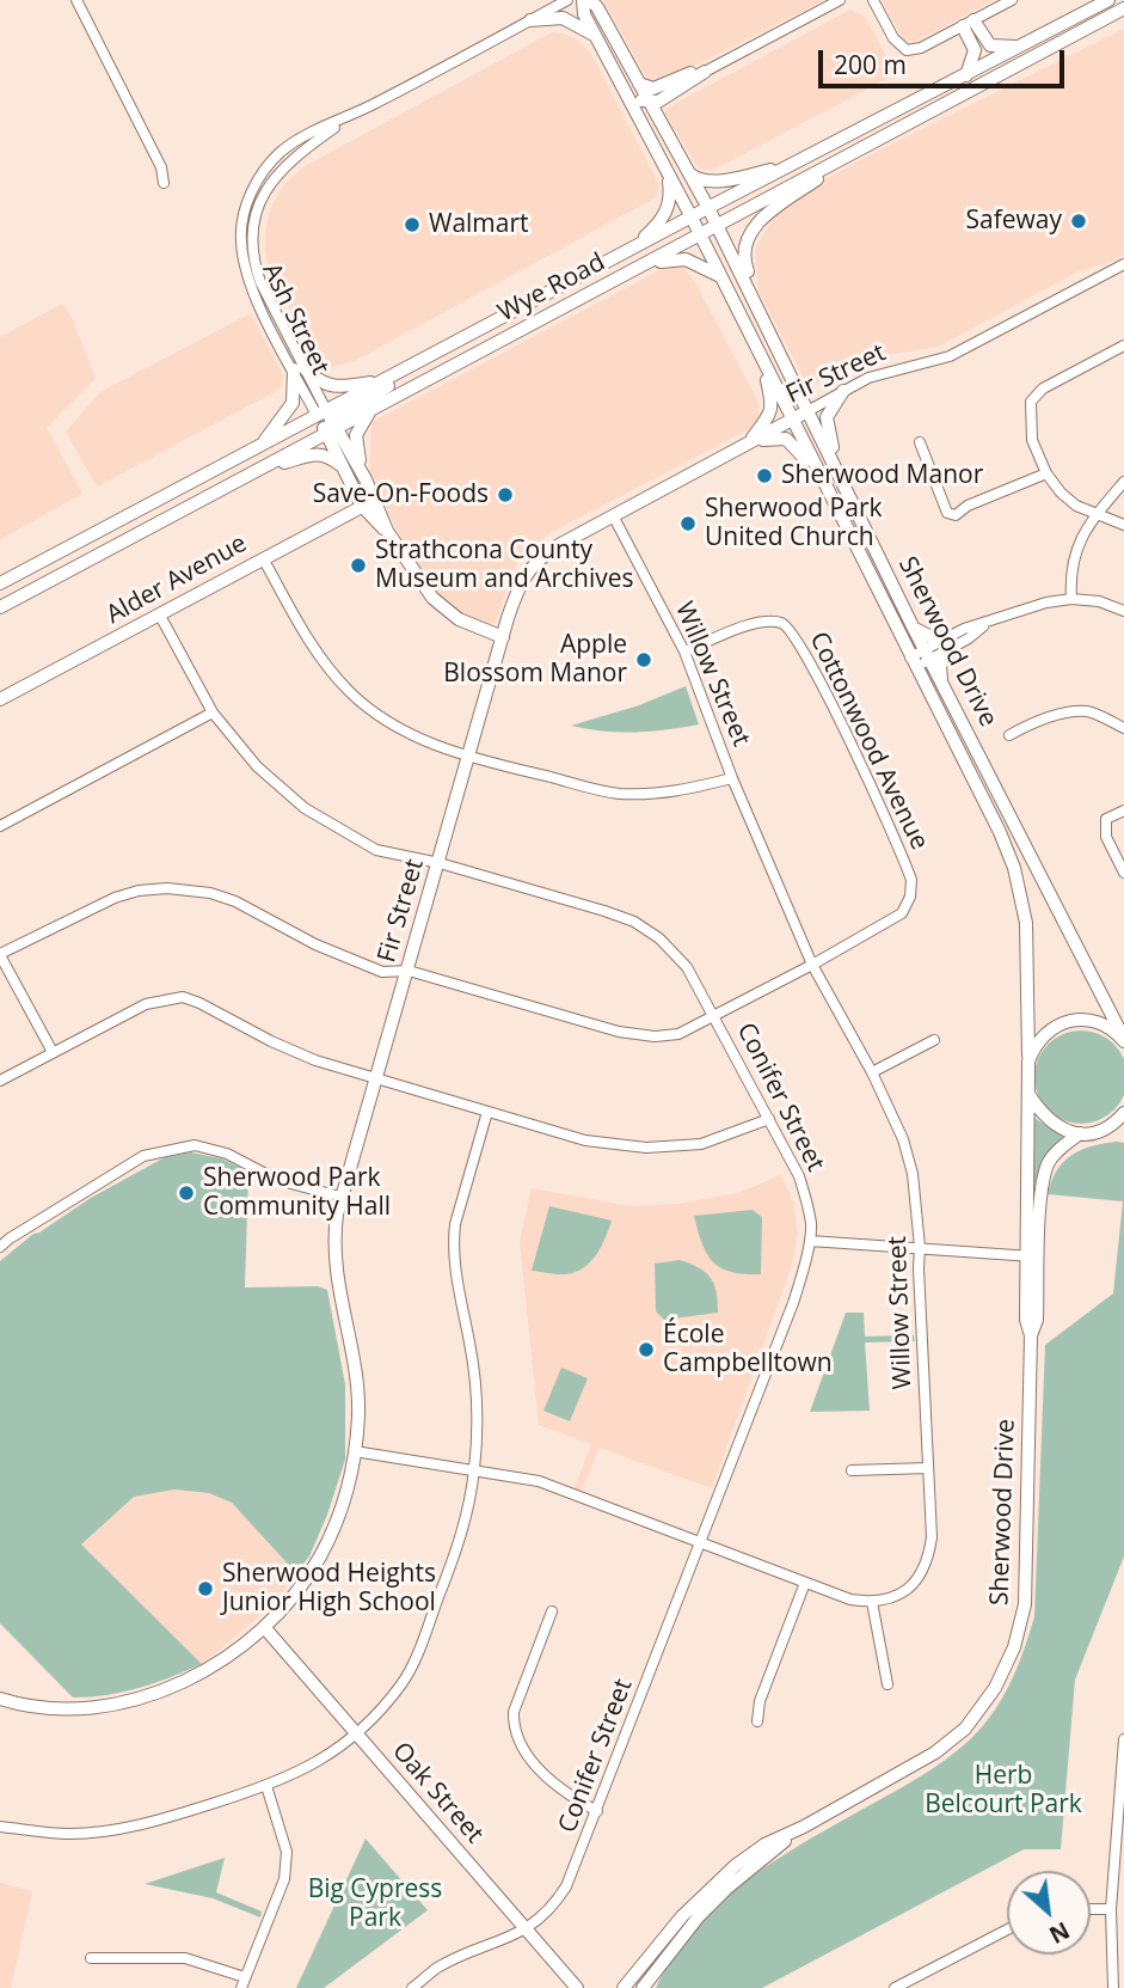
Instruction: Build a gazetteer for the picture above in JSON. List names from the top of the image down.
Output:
{
  "streets": {
    "main road": [
      "Wye Road",
      "Ash Street",
      "Fir Street",
      "Alder Avenue",
      "Sherwood Drive",
      "Oak Street"
    ],
    "street": ["Willow Street", "Cottonwood Avenue", "Conifer Street"]
  },
  "crossings": [
    ["Wye Road", "Ash Street"],
    ["Wye Road", "Sherwood Drive"],
    ["Ash Street", "Fir Street"],
    ["Ash Street", "Alder Avenue"],
    ["Fir Street", "Sherwood Drive"],
    ["Fir Street", "Willow Street"],
    ["Fir Street", "Cottonwood Avenue"],
    ["Fir Street", "Conifer Street"],
    ["Fir Street", "Oak Street"],
    ["Alder Avenue", "Conifer Street"],
    ["Willow Street", "Cottonwood Avenue"],
    ["Cottonwood Avenue", "Conifer Street"],
    ["Conifer Street", "Oak Street"]
  ],
  "parks": ["Herb Belcourt Park", "Big Cypress Park"],
  "places": [
    "Safeway",
    "Walmart",
    "Sherwood Manor",
    "Save-On-Foods",
    "Sherwood Park United Church",
    "Strathcona County Museum and Archives",
    "Apple Blossom Manor",
    "Sherwood Park Community Hall",
    "École Campbelltown",
    "Sherwood Heights Junior High School"
  ],
  "scale_bar": "200 m",
  "north": "bottom right"
}
